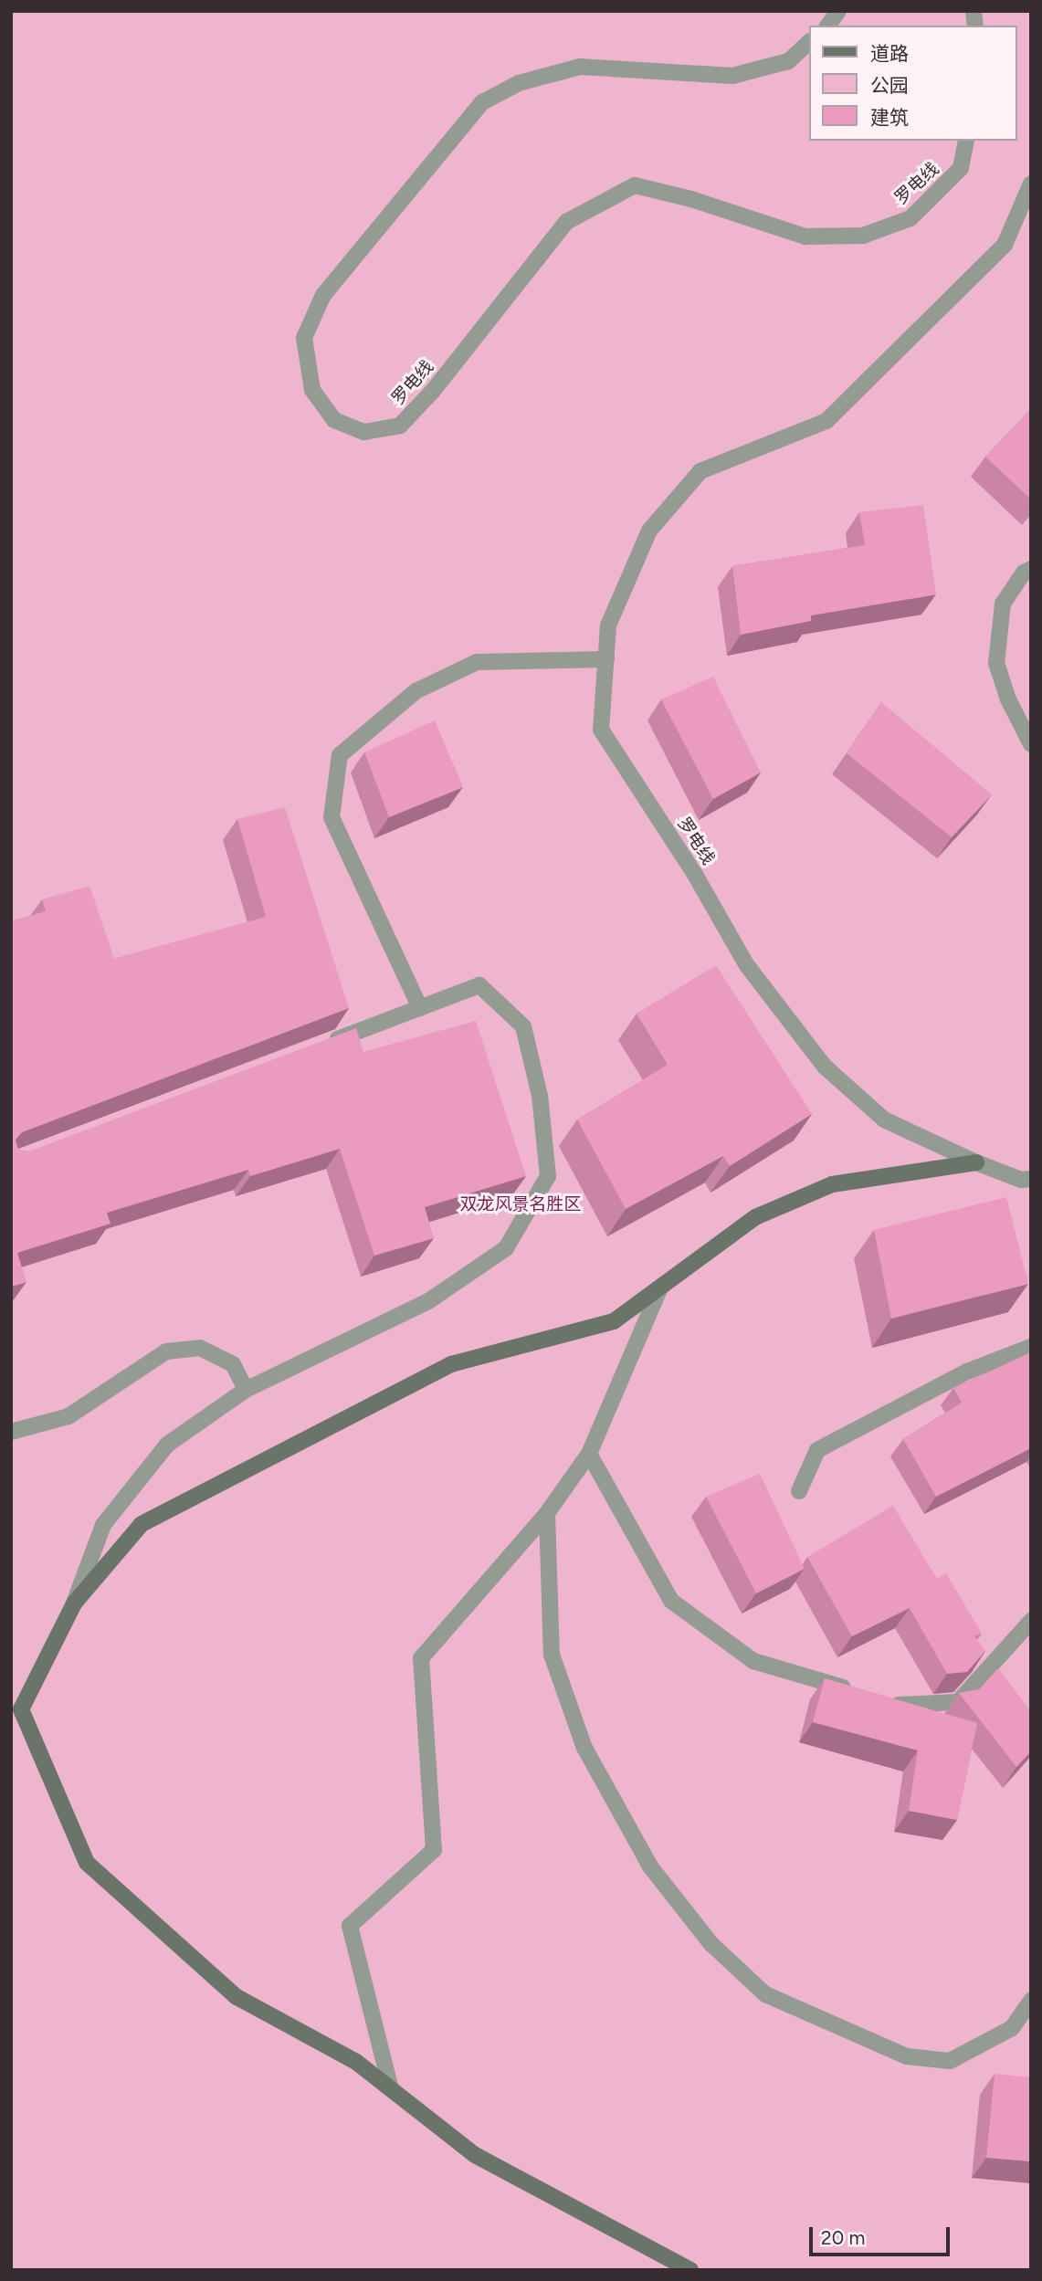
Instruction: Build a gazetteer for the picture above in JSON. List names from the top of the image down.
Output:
{
  "streets": {
    "street": ["罗电线"]
  },
  "parks": ["双龙风景名胜区"],
  "legend": ["道路", "公园", "建筑"],
  "scale_bar": "20 m"
}
